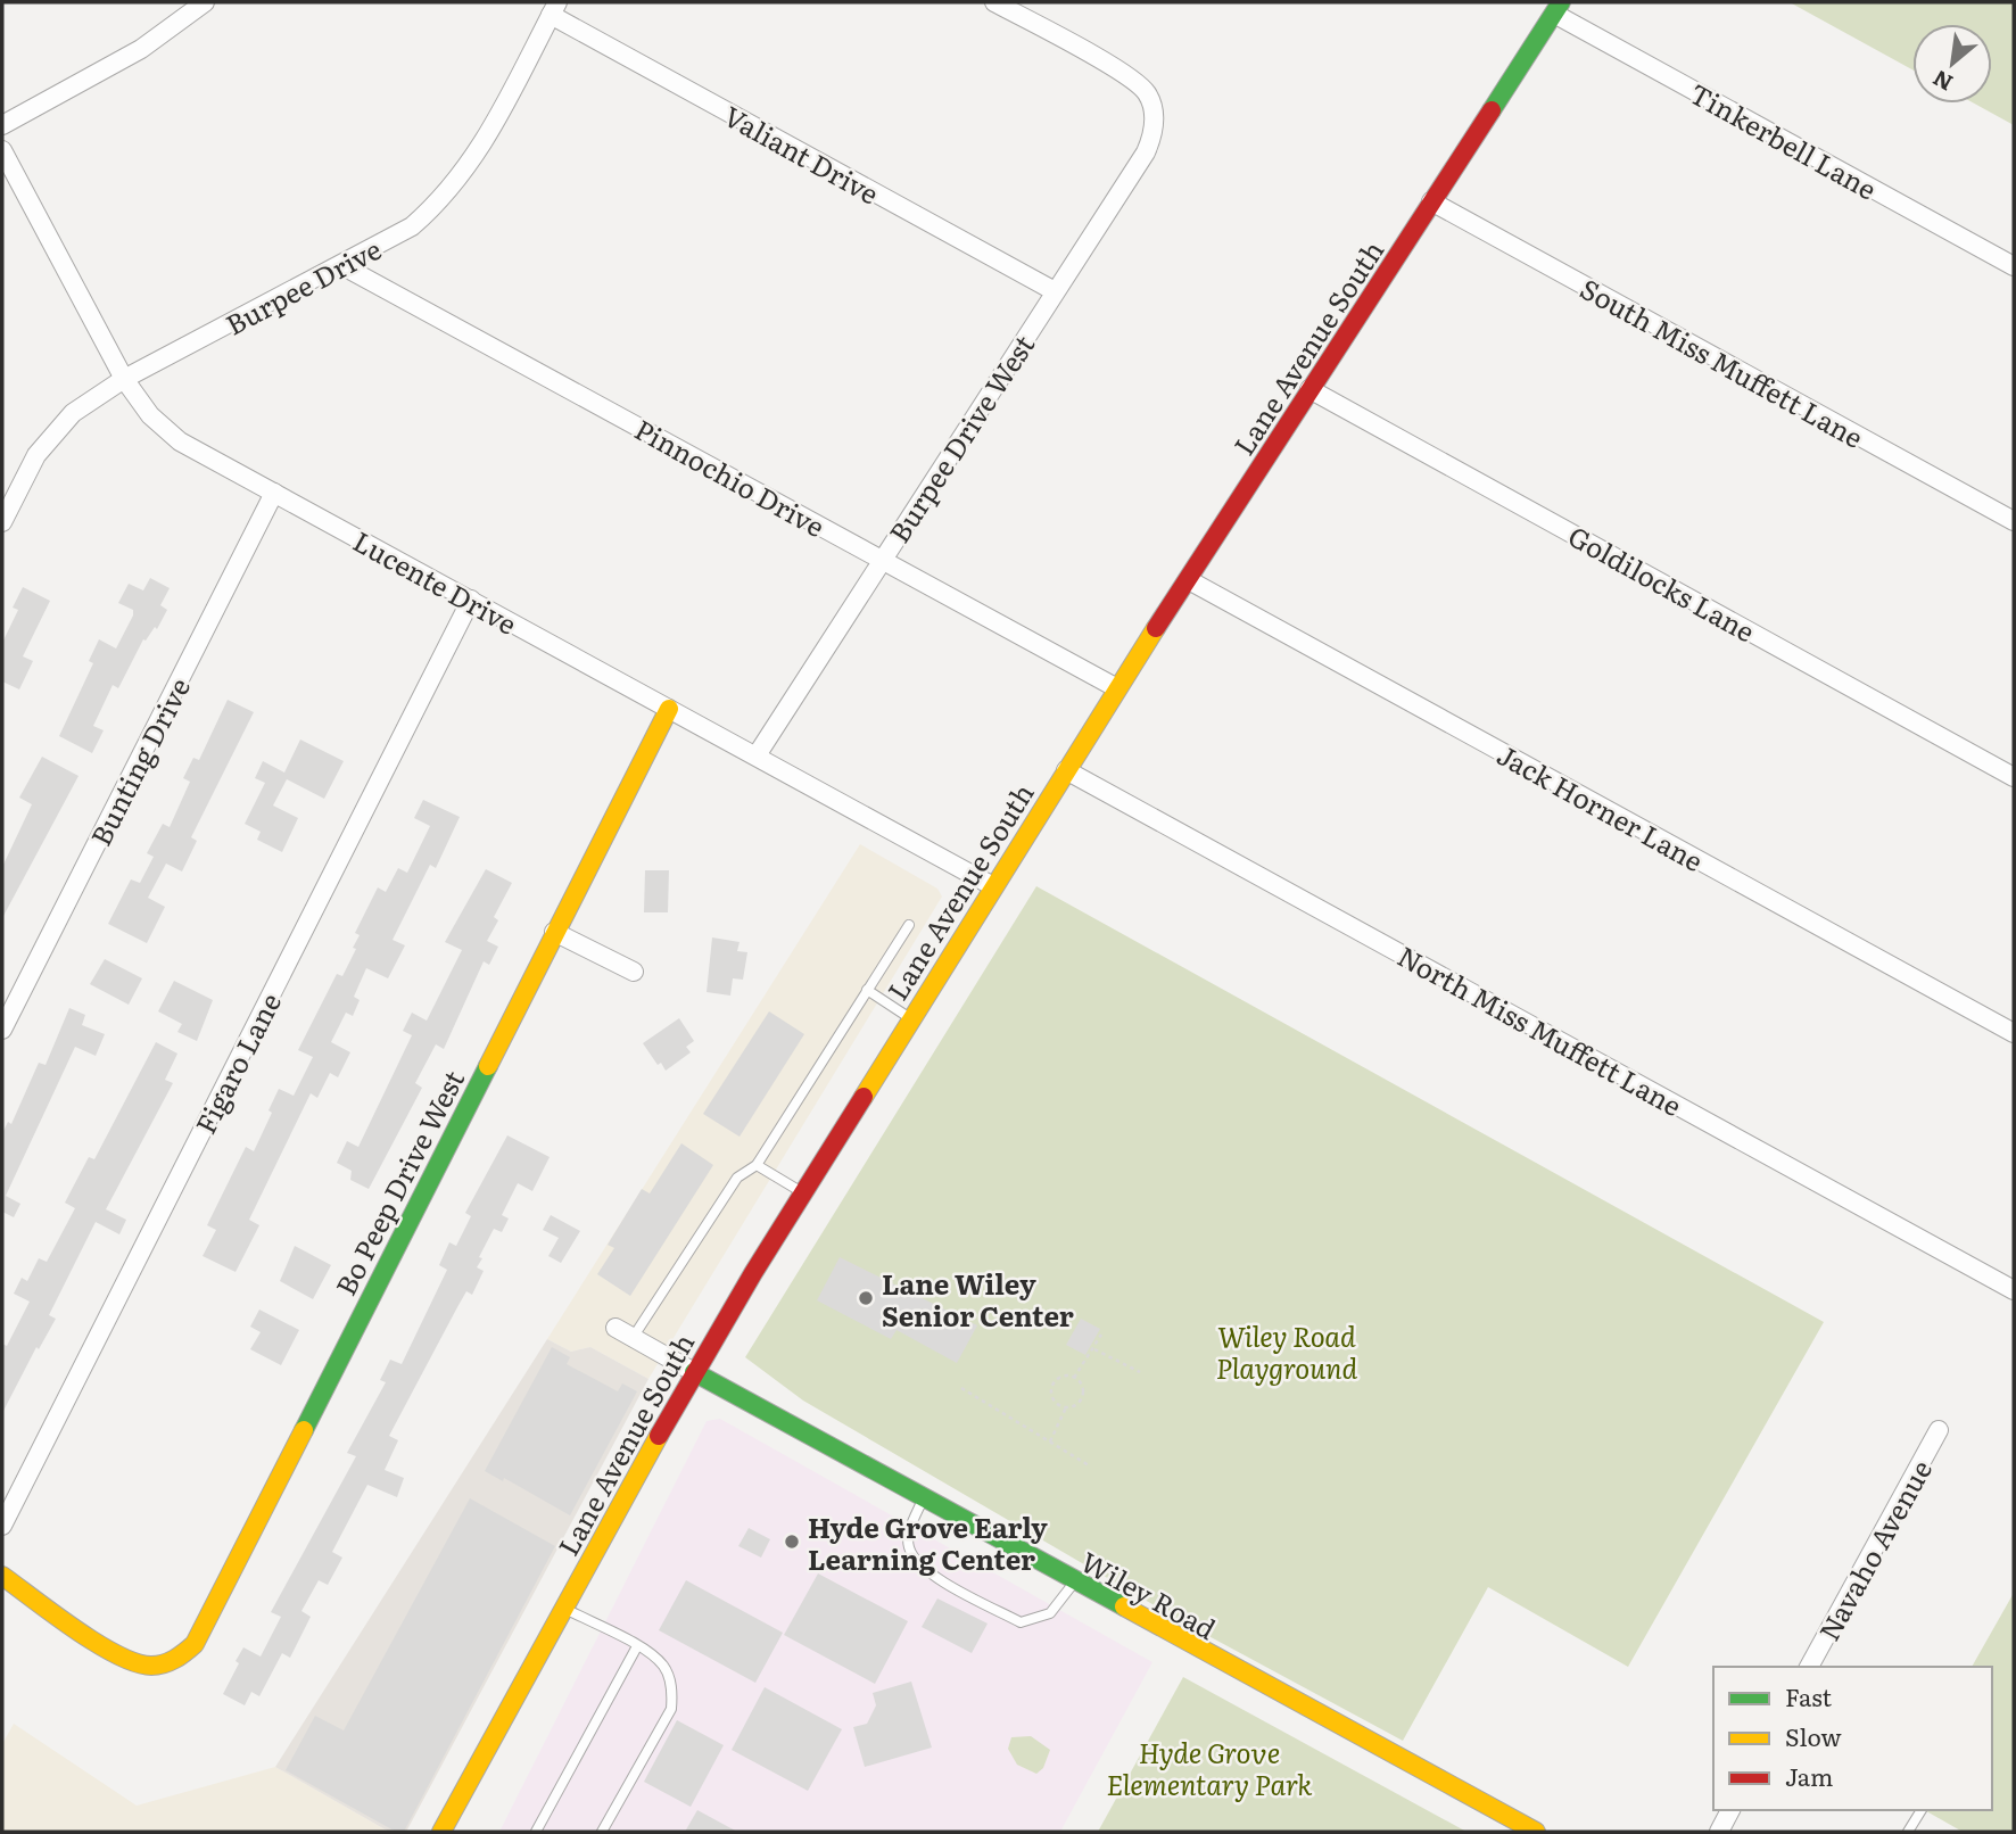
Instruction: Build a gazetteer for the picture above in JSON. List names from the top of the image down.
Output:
{
  "streets": {
    "street": [
      "Tinkerbell Lane",
      "Valiant Drive",
      "Burpee Drive",
      "Lane Avenue South",
      "South Miss Muffett Lane",
      "Burpee Drive West",
      "Pinnochio Drive",
      "Lucente Drive",
      "Goldilocks Lane",
      "Bunting Drive",
      "Jack Horner Lane",
      "North Miss Muffett Lane",
      "Figaro Lane",
      "Bo Peep Drive West",
      "Navaho Avenue",
      "Wiley Road"
    ]
  },
  "crossings": [
    ["Tinkerbell Lane", "Lane Avenue South"],
    ["Valiant Drive", "Burpee Drive"],
    ["Valiant Drive", "Burpee Drive West"],
    ["Burpee Drive", "Pinnochio Drive"],
    ["Burpee Drive", "Lucente Drive"],
    ["Lane Avenue South", "South Miss Muffett Lane"],
    ["Lane Avenue South", "Pinnochio Drive"],
    ["Lane Avenue South", "Lucente Drive"],
    ["Lane Avenue South", "Goldilocks Lane"],
    ["Lane Avenue South", "Jack Horner Lane"],
    ["Lane Avenue South", "North Miss Muffett Lane"],
    ["Lane Avenue South", "Wiley Road"],
    ["Burpee Drive West", "Pinnochio Drive"],
    ["Burpee Drive West", "Lucente Drive"],
    ["Lucente Drive", "Bunting Drive"],
    ["Lucente Drive", "Figaro Lane"],
    ["Lucente Drive", "Bo Peep Drive West"]
  ],
  "parks": ["Wiley Road Playground", "Hyde Grove Elementary Park"],
  "places": ["Lane Wiley Senior Center", "Hyde Grove Early Learning Center"],
  "legend": ["Fast", "Slow", "Jam"],
  "north": "bottom left"
}
